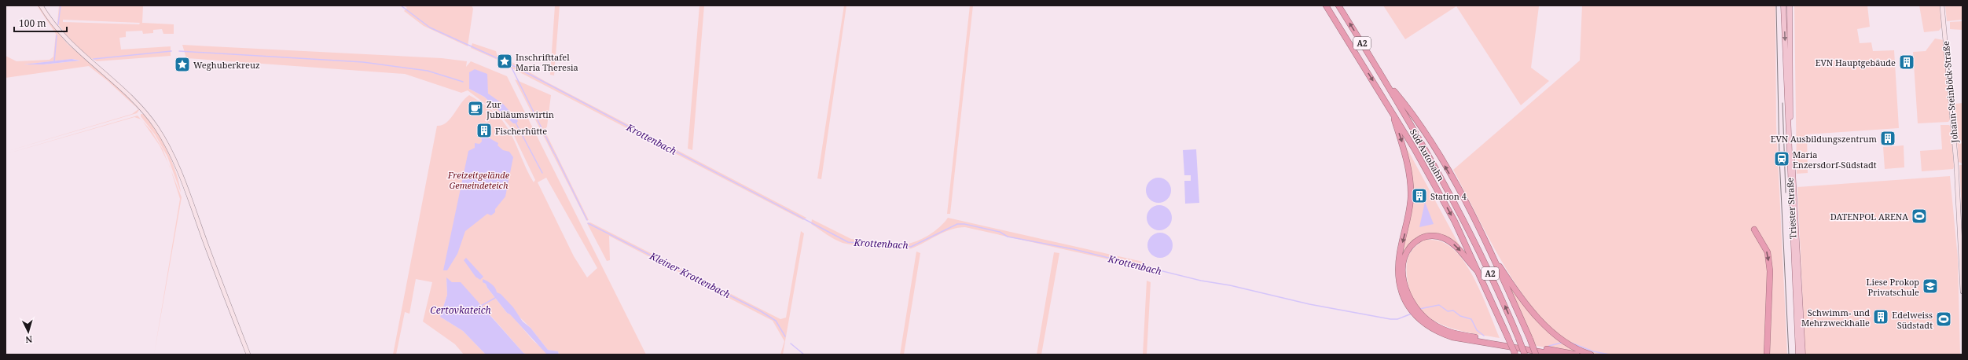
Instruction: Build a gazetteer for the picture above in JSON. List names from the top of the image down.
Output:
{
  "streets": {
    "highway": ["A2", "Süd Autobahn"],
    "main road": ["Johann-Steinböck-Straße", "Triester Straße"]
  },
  "water": ["Krottenbach", "Kleiner Krottenbach", "Certovkateich"],
  "parks": ["Freizeitgelände Gemeindeteich"],
  "places": {
    "place": ["Inschrifttafel Maria Theresia", "Weghuberkreuz"],
    "building": [
      "EVN Hauptgebäude",
      "Fischerhütte",
      "EVN Ausbildungszentrum",
      "Station 4",
      "Schwimm- und Mehrzweckhalle"
    ],
    "cafe": ["Zur Jubiläumswirtin"],
    "station": ["Maria Enzersdorf-Südstadt"],
    "sports": ["DATENPOL ARENA", "Edelweiss Südstadt"],
    "school or university": ["Liese Prokop Privatschule"]
  },
  "scale_bar": "100 m",
  "north": "bottom"
}
